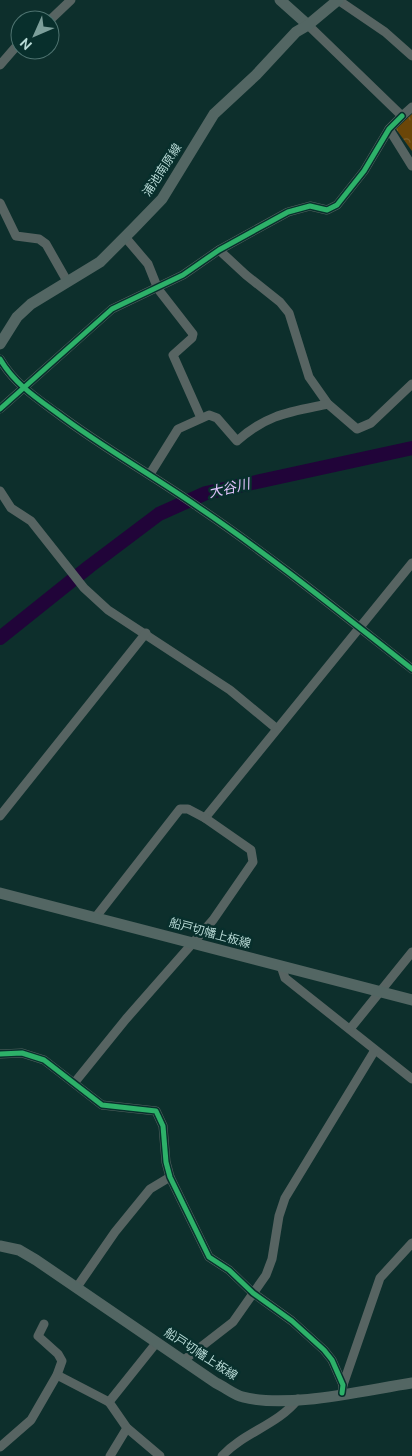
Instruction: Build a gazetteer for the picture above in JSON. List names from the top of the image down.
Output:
{
  "streets": {
    "main road": ["浦池南原線", "船戸切幡上板線"]
  },
  "water": ["大谷川"],
  "north": "bottom left"
}
